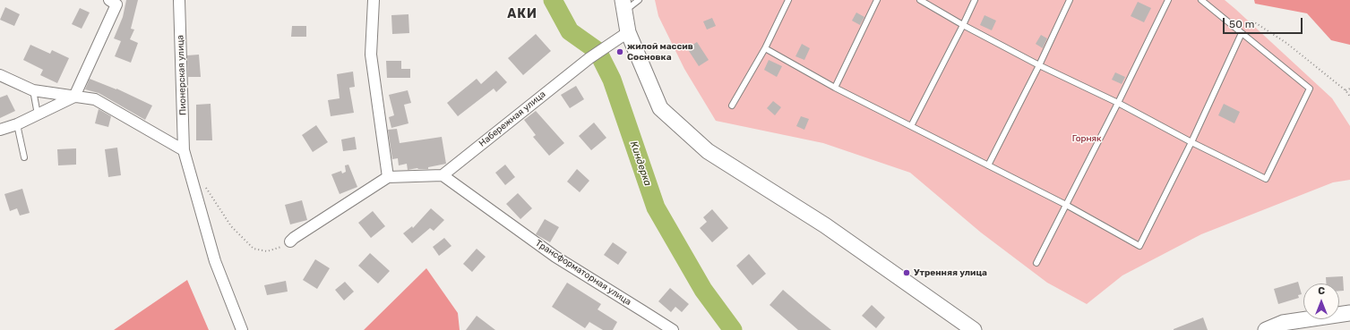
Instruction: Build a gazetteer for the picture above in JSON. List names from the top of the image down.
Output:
{
  "streets": {
    "street": ["Пионерская улица", "Набережная улица", "Трансформаторная улица"]
  },
  "crossings": [
    ["Набережная улица", "Трансформаторная улица"]
  ],
  "districts": ["АКИ"],
  "water": ["Киндерка"],
  "parks": ["Горняк"],
  "places": ["жилой массив Сосновка", "Утренняя улица"],
  "scale_bar": "50 m",
  "north": "top"
}
